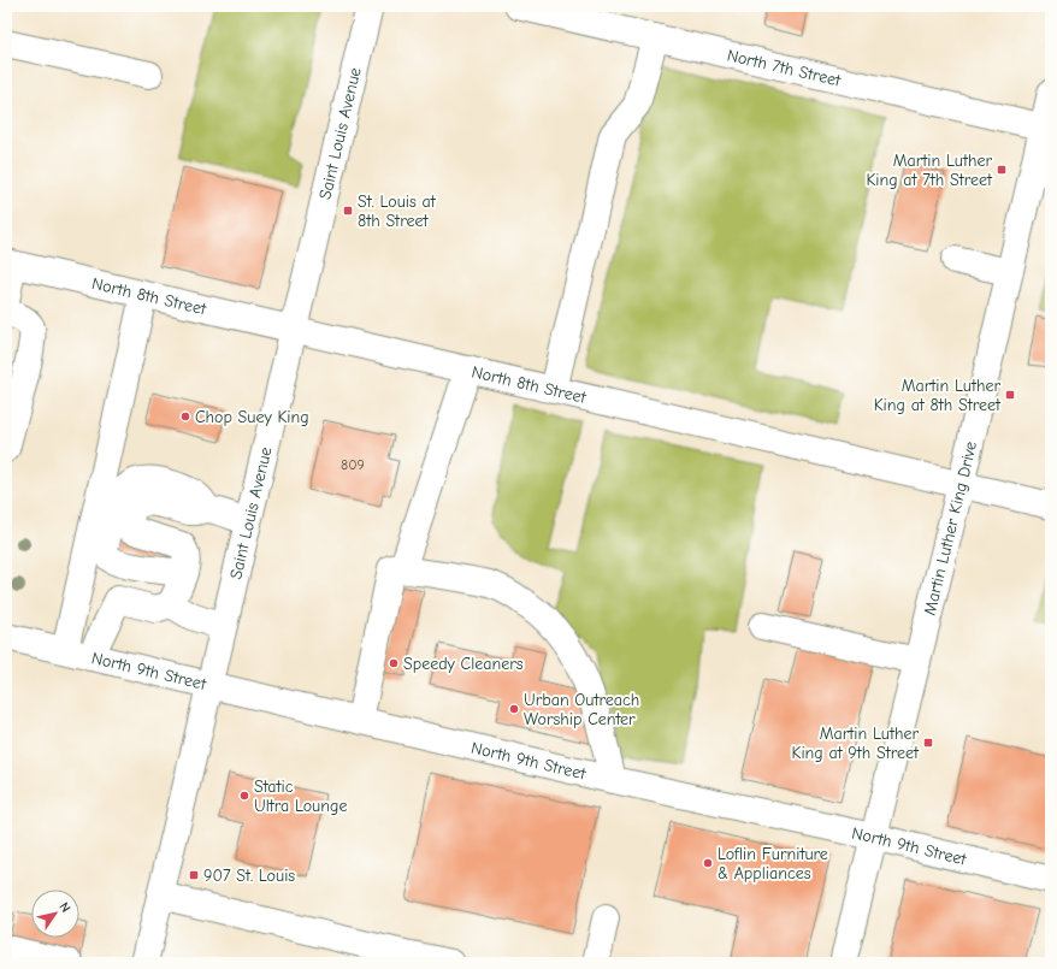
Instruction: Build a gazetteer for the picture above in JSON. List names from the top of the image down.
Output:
{
  "streets": {
    "street": [
      "North 7th Street",
      "Saint Louis Avenue",
      "North 8th Street",
      "Martin Luther King Drive",
      "North 9th Street"
    ]
  },
  "crossings": [
    ["North 7th Street", "Martin Luther King Drive"],
    ["Saint Louis Avenue", "North 8th Street"],
    ["Saint Louis Avenue", "North 9th Street"],
    ["North 8th Street", "Martin Luther King Drive"],
    ["Martin Luther King Drive", "North 9th Street"]
  ],
  "places": {
    "transit": [
      "Martin Luther King at 7th Street",
      "St. Louis at 8th Street",
      "Martin Luther King at 8th Street",
      "Martin Luther King at 9th Street",
      "907 St. Louis"
    ],
    "other": [
      "Chop Suey King",
      "Speedy Cleaners",
      "Urban Outreach Worship Center",
      "Static Ultra Lounge",
      "Loflin Furniture & Appliances"
    ]
  },
  "house_numbers": ["809"],
  "north": "top right"
}
